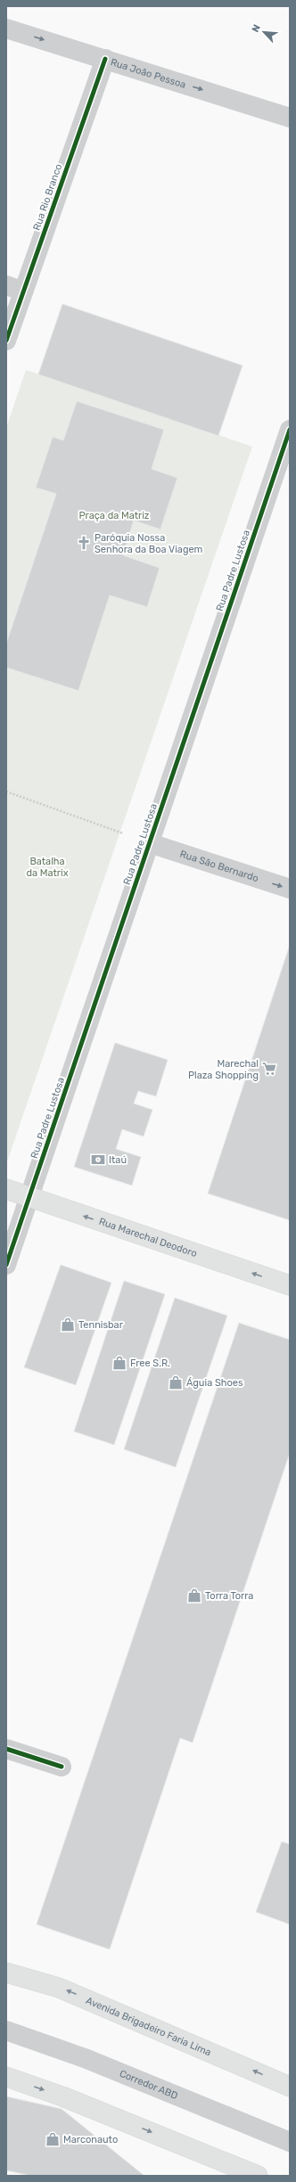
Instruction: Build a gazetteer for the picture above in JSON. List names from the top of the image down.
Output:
{
  "streets": {
    "main road": ["Rua Marechal Deodoro", "Avenida Brigadeiro Faria Lima"],
    "street": [
      "Rua João Pessoa",
      "Rua Rio Branco",
      "Rua Padre Lustosa",
      "Rua São Bernardo",
      "Corredor ABD"
    ]
  },
  "crossings": [
    ["Rua João Pessoa", "Rua Rio Branco"],
    ["Rua Padre Lustosa", "Rua São Bernardo"],
    ["Rua Padre Lustosa", "Rua Marechal Deodoro"]
  ],
  "one_way": ["Rua João Pessoa", "Rua São Bernardo", "Rua Marechal Deodoro"],
  "parks": ["Praça da Matriz", "Batalha da Matrix"],
  "places": {
    "church": ["Paróquia Nossa Senhora da Boa Viagem"],
    "supermarket": ["Marechal Plaza Shopping"],
    "bank": ["Itaú"],
    "shop": [
      "Tennisbar",
      "Free S.R.",
      "Águia Shoes",
      "Torra Torra",
      "Marconauto"
    ]
  },
  "north": "top left"
}
